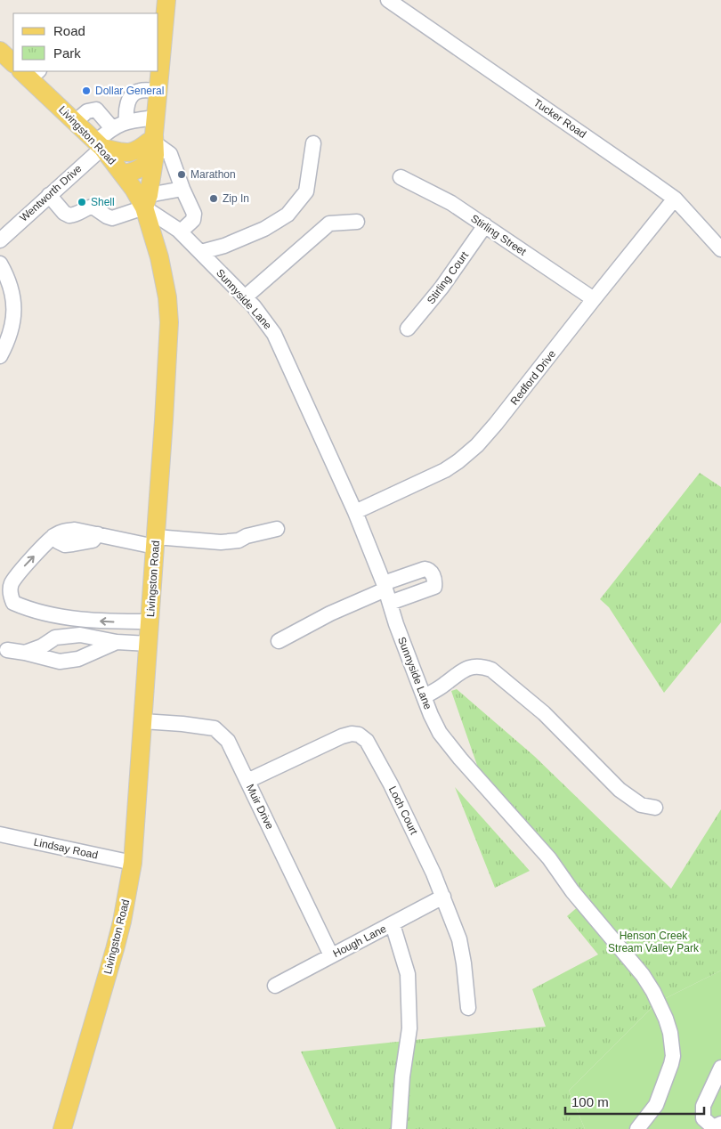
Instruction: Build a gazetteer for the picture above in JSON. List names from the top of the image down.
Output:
{
  "streets": {
    "main road": ["Livingston Road"],
    "street": [
      "Tucker Road",
      "Wentworth Drive",
      "Stirling Street",
      "Stirling Court",
      "Sunnyside Lane",
      "Redford Drive",
      "Muir Drive",
      "Loch Court",
      "Lindsay Road",
      "Hough Lane"
    ]
  },
  "crossings": [
    ["Tucker Road", "Redford Drive"],
    ["Livingston Road", "Wentworth Drive"],
    ["Livingston Road", "Sunnyside Lane"],
    ["Livingston Road", "Muir Drive"],
    ["Livingston Road", "Lindsay Road"],
    ["Stirling Street", "Stirling Court"],
    ["Stirling Street", "Redford Drive"],
    ["Sunnyside Lane", "Redford Drive"],
    ["Muir Drive", "Loch Court"],
    ["Muir Drive", "Hough Lane"],
    ["Loch Court", "Hough Lane"]
  ],
  "parks": ["Henson Creek Stream Valley Park"],
  "places": [
    "Dollar General",
    "Marathon",
    "Zip In",
    "Shell"
  ],
  "legend": ["Road", "Park"],
  "scale_bar": "100 m"
}
